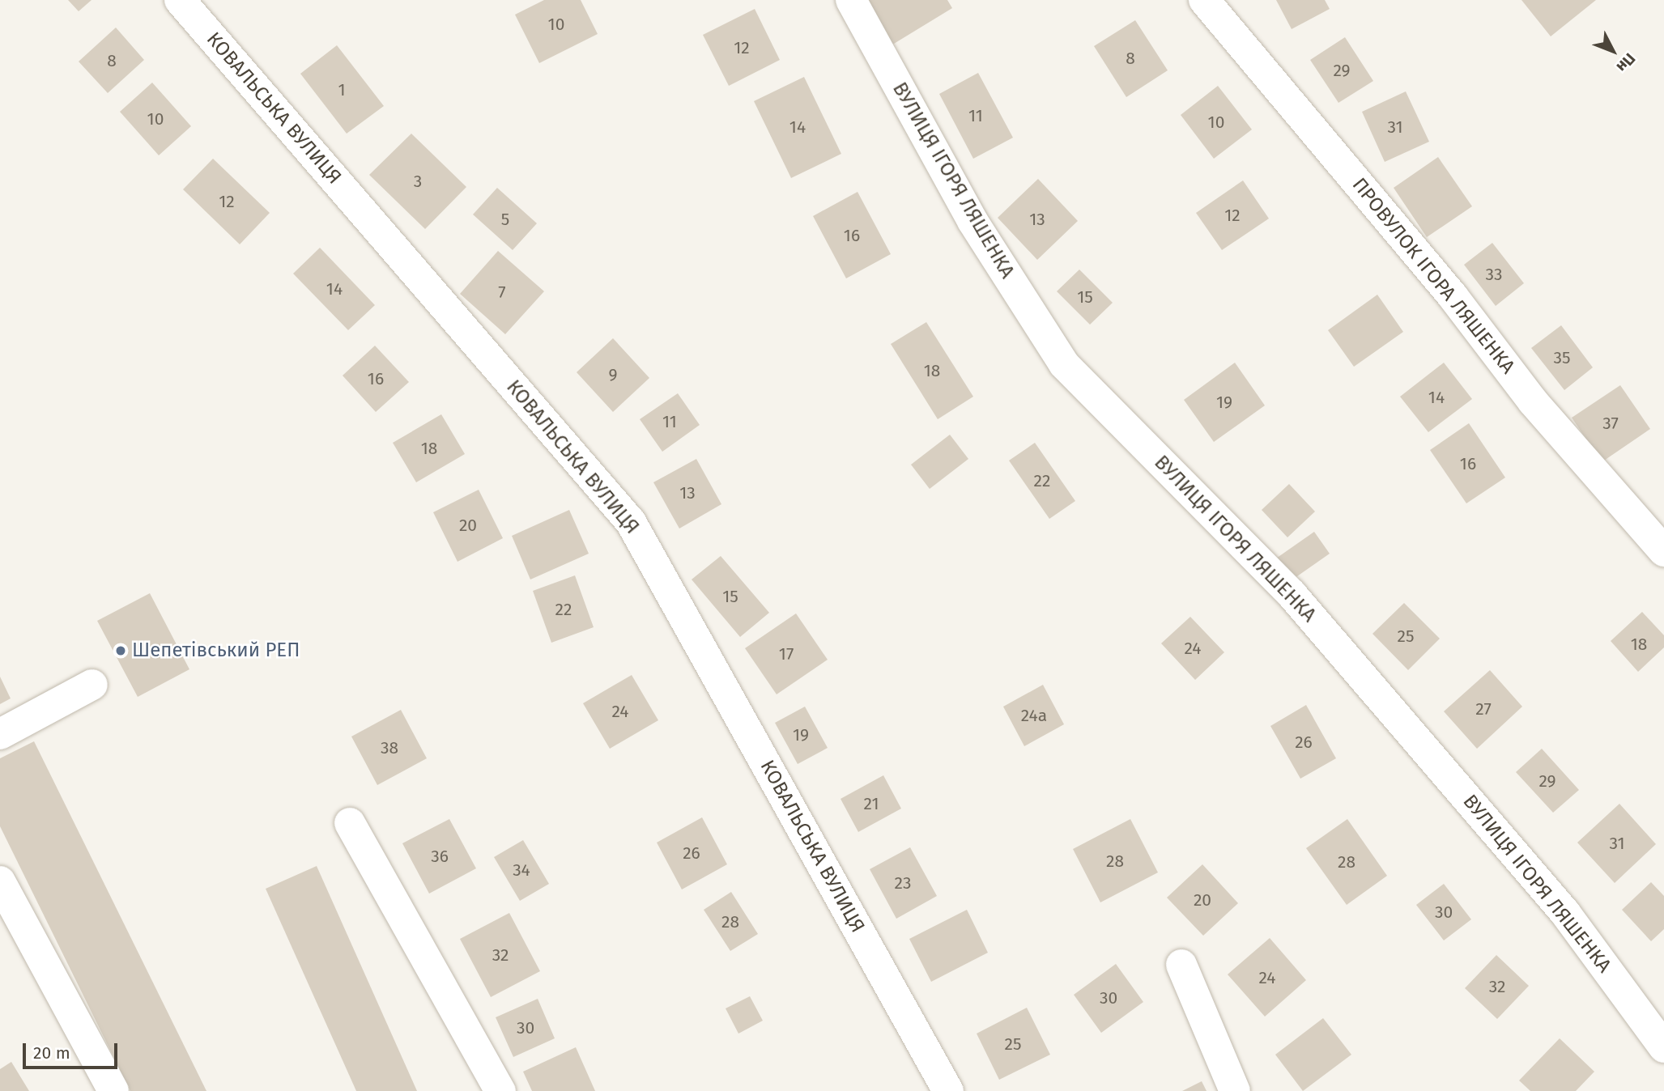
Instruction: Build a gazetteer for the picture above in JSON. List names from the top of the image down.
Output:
{
  "streets": {
    "street": ["КОВАЛЬСЬКА ВУЛИЦЯ", "ВУЛИЦЯ ІГОРЯ ЛЯШЕНКА", "ПРОВУЛОК ІГОРА ЛЯШЕНКА"]
  },
  "places": ["Шепетівський РЕП"],
  "house_numbers": [
    "10",
    "12",
    "8",
    "8",
    "29",
    "1",
    "11",
    "10",
    "10",
    "14",
    "31",
    "3",
    "12",
    "12",
    "5",
    "13",
    "16",
    "33",
    "14",
    "7",
    "15",
    "35",
    "18",
    "9",
    "16",
    "14",
    "19",
    "11",
    "37",
    "18",
    "16",
    "22",
    "13",
    "20",
    "15",
    "22",
    "25",
    "18",
    "24",
    "17",
    "27",
    "24",
    "24а",
    "19",
    "26",
    "38",
    "29",
    "21",
    "31",
    "26",
    "36",
    "28",
    "28",
    "34",
    "23",
    "20",
    "30",
    "28",
    "32",
    "24",
    "32",
    "30",
    "30",
    "25"
  ],
  "scale_bar": "20 m",
  "north": "bottom right"
}
